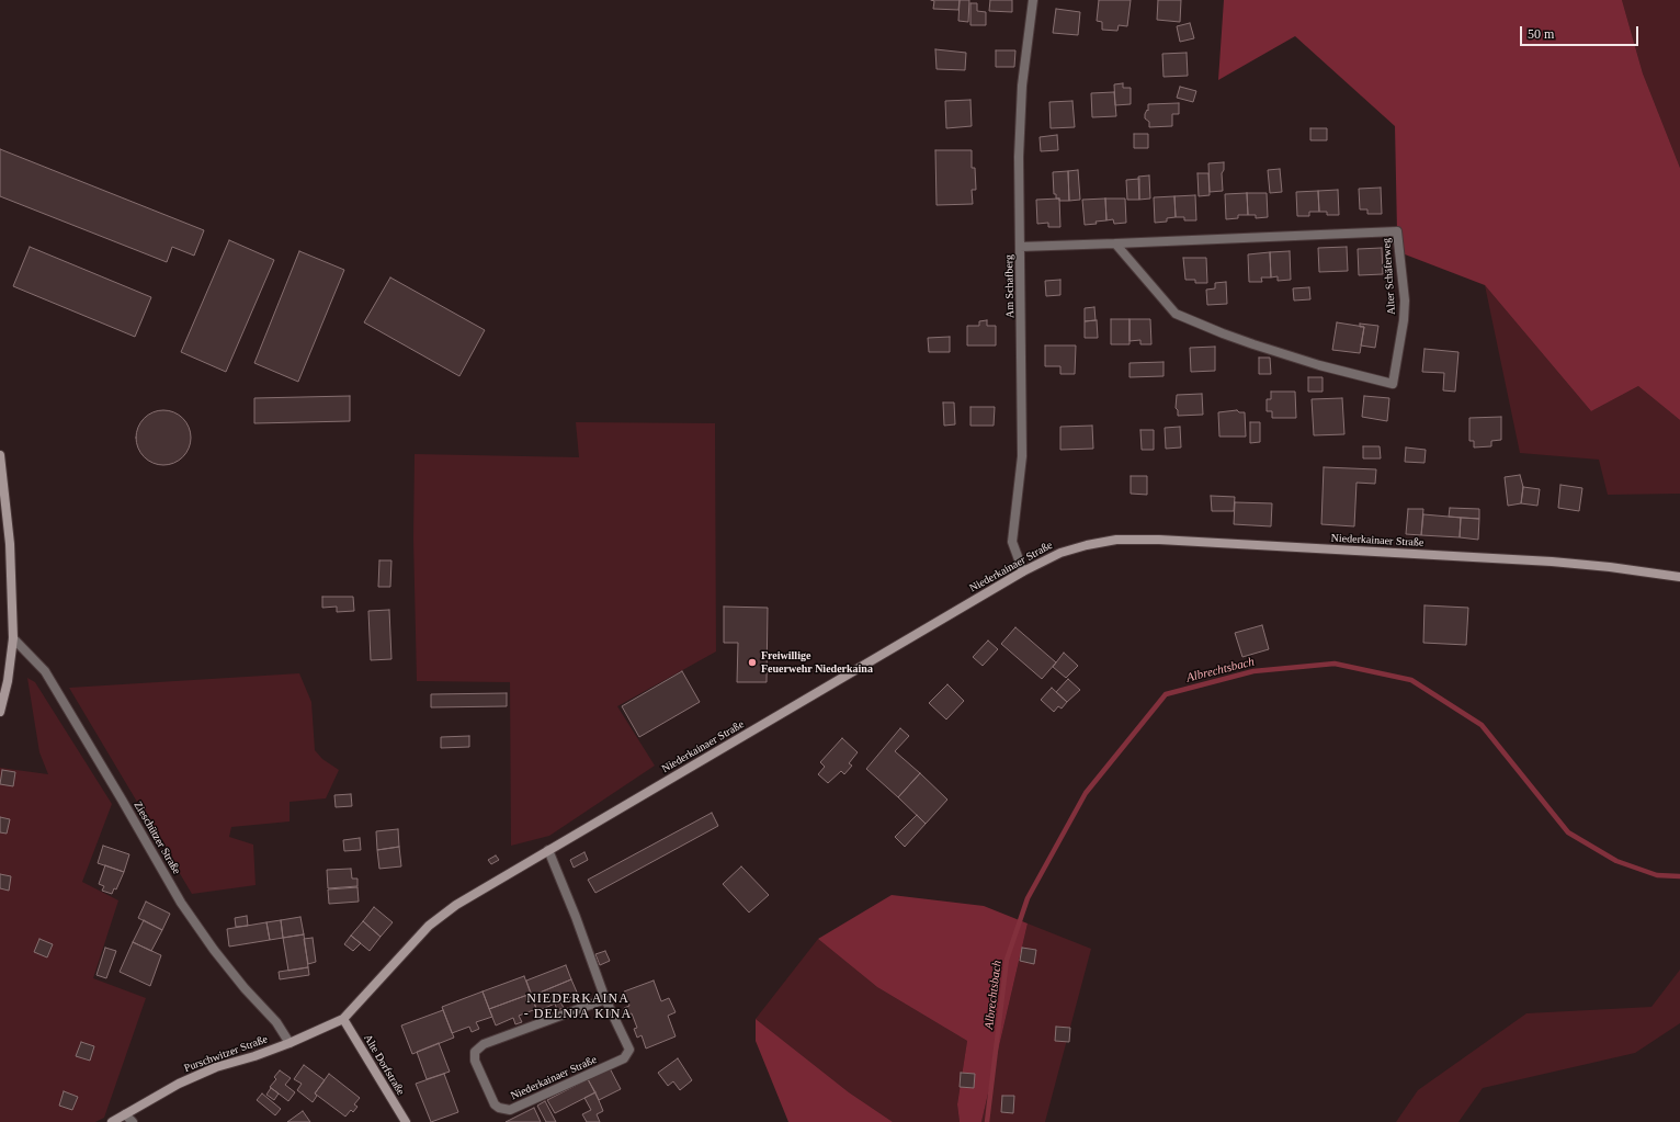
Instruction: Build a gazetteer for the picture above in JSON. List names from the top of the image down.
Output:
{
  "streets": {
    "street": [
      "Alter Schäferweg",
      "Am Schafberg",
      "Niederkainaer Straße",
      "Zieschützer Straße",
      "Purschwitzer Straße",
      "Alte Dorfstraße"
    ]
  },
  "crossings": [
    ["Alter Schäferweg", "Am Schafberg"],
    ["Am Schafberg", "Niederkainaer Straße"],
    ["Niederkainaer Straße", "Zieschützer Straße"],
    ["Niederkainaer Straße", "Purschwitzer Straße"],
    ["Niederkainaer Straße", "Alte Dorfstraße"],
    ["Zieschützer Straße", "Purschwitzer Straße"]
  ],
  "districts": ["NIEDERKAINA - DELNJA KINA"],
  "water": ["Albrechtsbach"],
  "places": ["Freiwillige Feuerwehr Niederkaina"],
  "scale_bar": "50 m"
}
